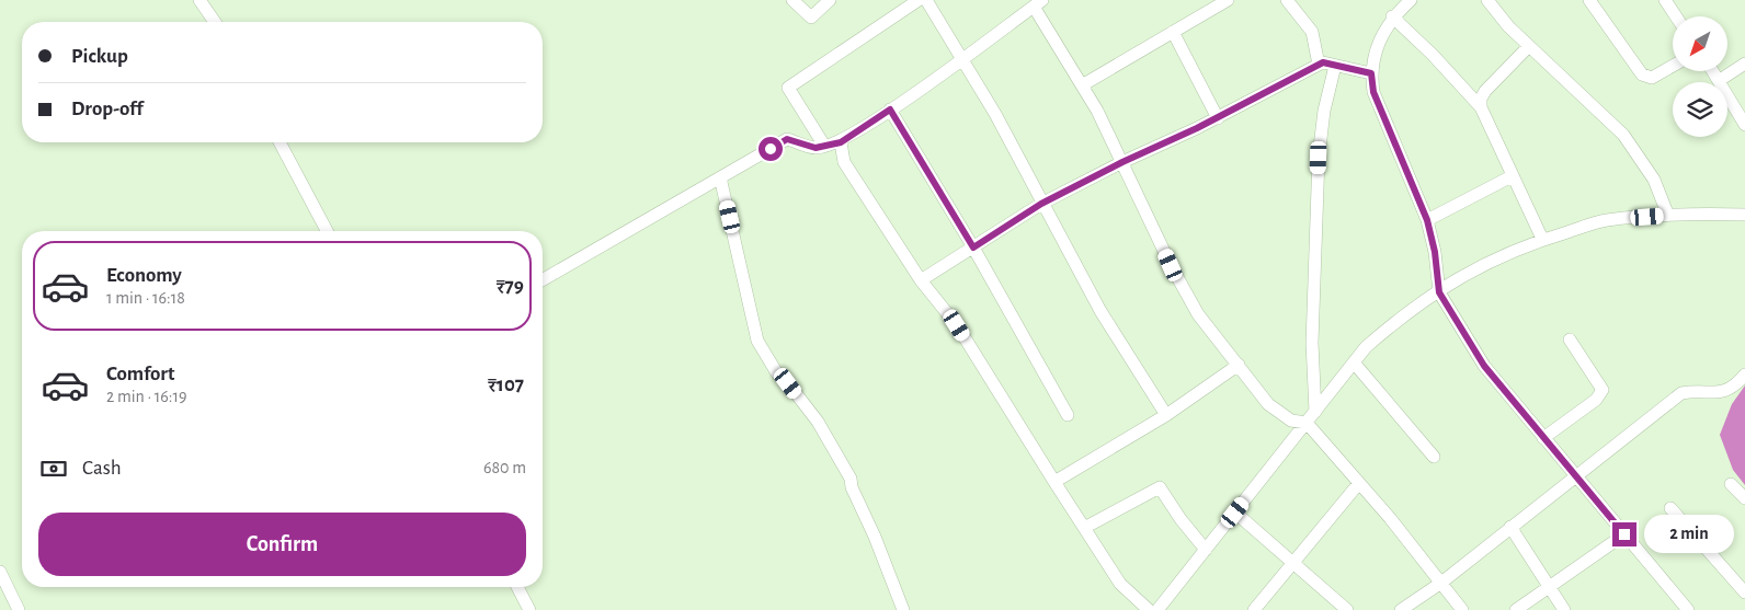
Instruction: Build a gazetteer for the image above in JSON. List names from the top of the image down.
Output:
{
  "north": "bottom left",
  "page": {
    "banner": ["Pickup", "Drop-off"],
    "list": [
      {
        "name": "Economy",
        "note": "1 min · 16:18",
        "value": "₹79"
      },
      {
        "name": "Comfort",
        "note": "2 min · 16:19",
        "value": "₹107"
      }
    ],
    "pay": ["Cash", "680 m"],
    "buttons": "Confirm",
    "bubble": "2 min"
  }
}
